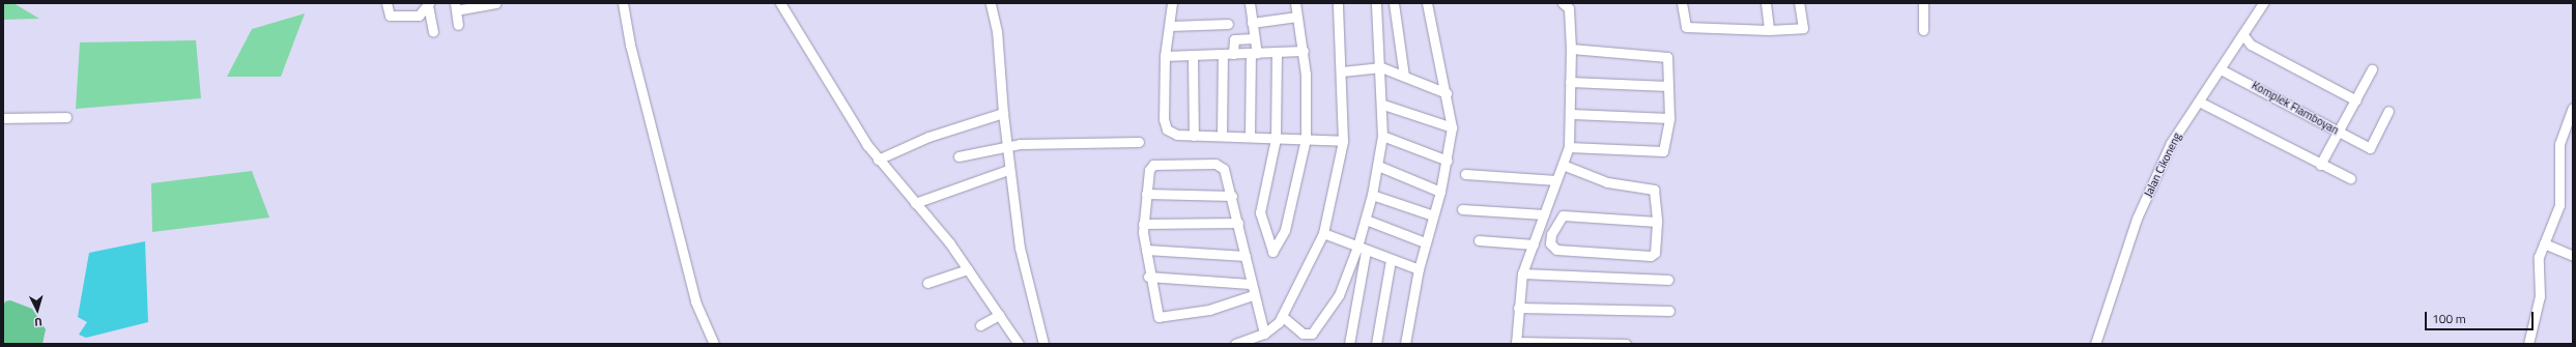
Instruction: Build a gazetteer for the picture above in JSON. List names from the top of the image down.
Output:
{
  "streets": {
    "street": ["Komplek Flamboyan", "Jalan Cikoneng"]
  },
  "crossings": [
    ["Komplek Flamboyan", "Jalan Cikoneng"]
  ],
  "scale_bar": "100 m",
  "north": "bottom"
}
